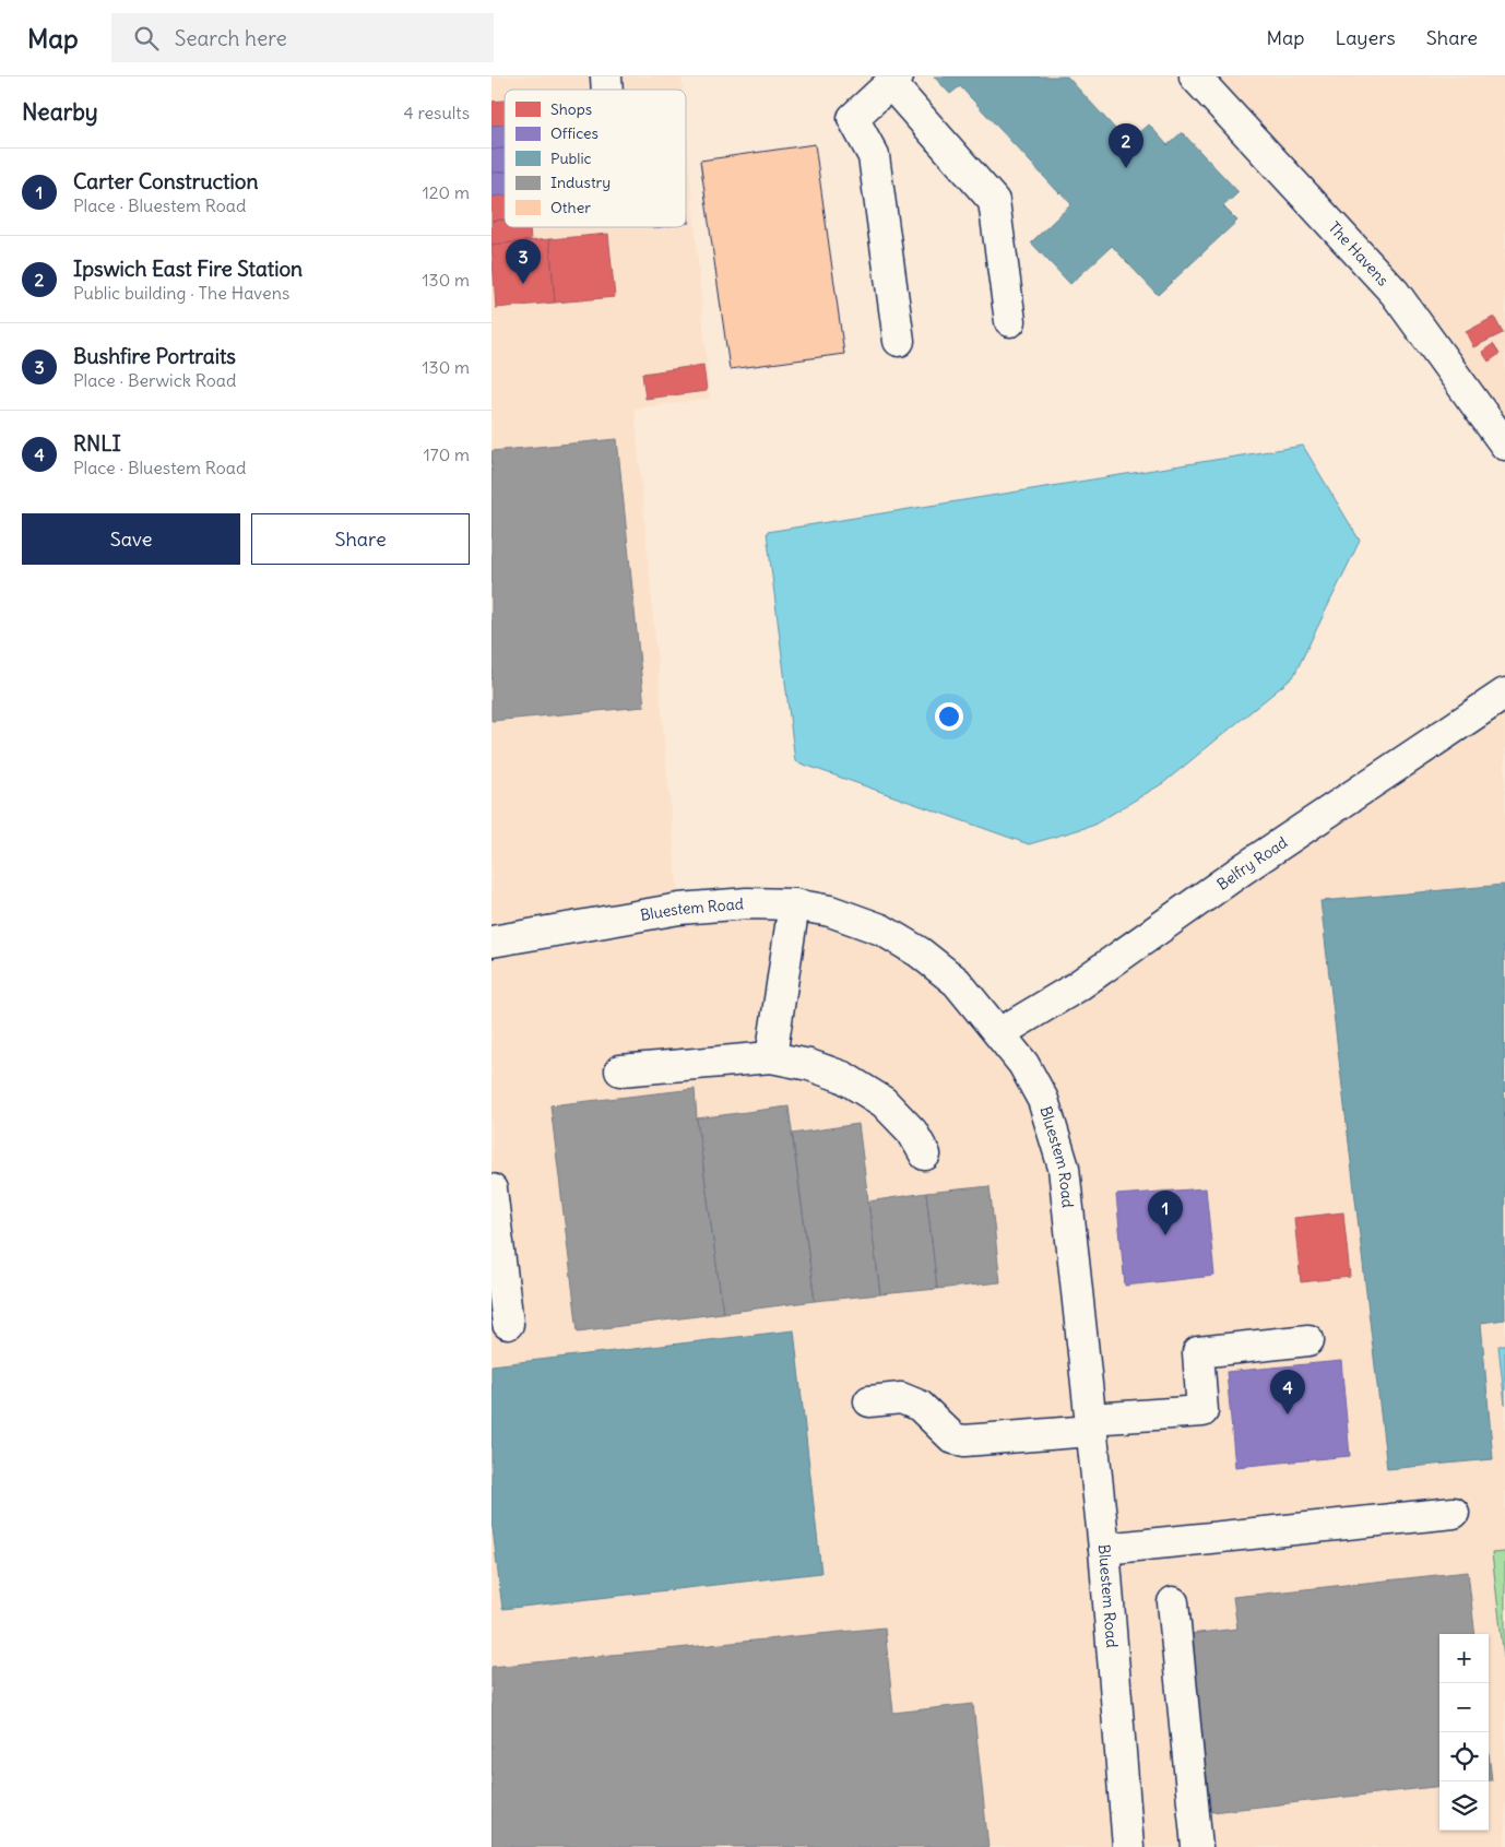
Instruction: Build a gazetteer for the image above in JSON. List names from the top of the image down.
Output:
{
  "streets": {
    "street": ["The Havens", "Belfry Road", "Bluestem Road"]
  },
  "crossings": [
    ["Belfry Road", "Bluestem Road"]
  ],
  "legend": [
    "Shops",
    "Offices",
    "Public",
    "Industry",
    "Other"
  ],
  "page": {
    "header": "Map",
    "search": "Search here",
    "nav": ["Map", "Layers", "Share"],
    "heading": ["Nearby", "4 results"],
    "pins": [
      "2",
      "3",
      "1",
      "4"
    ],
    "list": [
      {
        "mark": "1",
        "name": "Carter Construction",
        "note": "Place · Bluestem Road",
        "value": "120 m"
      },
      {
        "mark": "2",
        "name": "Ipswich East Fire Station",
        "note": "Public building · The Havens",
        "value": "130 m"
      },
      {
        "mark": "3",
        "name": "Bushfire Portraits",
        "note": "Place · Berwick Road",
        "value": "130 m"
      },
      {
        "mark": "4",
        "name": "RNLI",
        "note": "Place · Bluestem Road",
        "value": "170 m"
      }
    ],
    "buttons": ["Save", "Share"],
    "map_buttons": ["+", "−"]
  }
}
